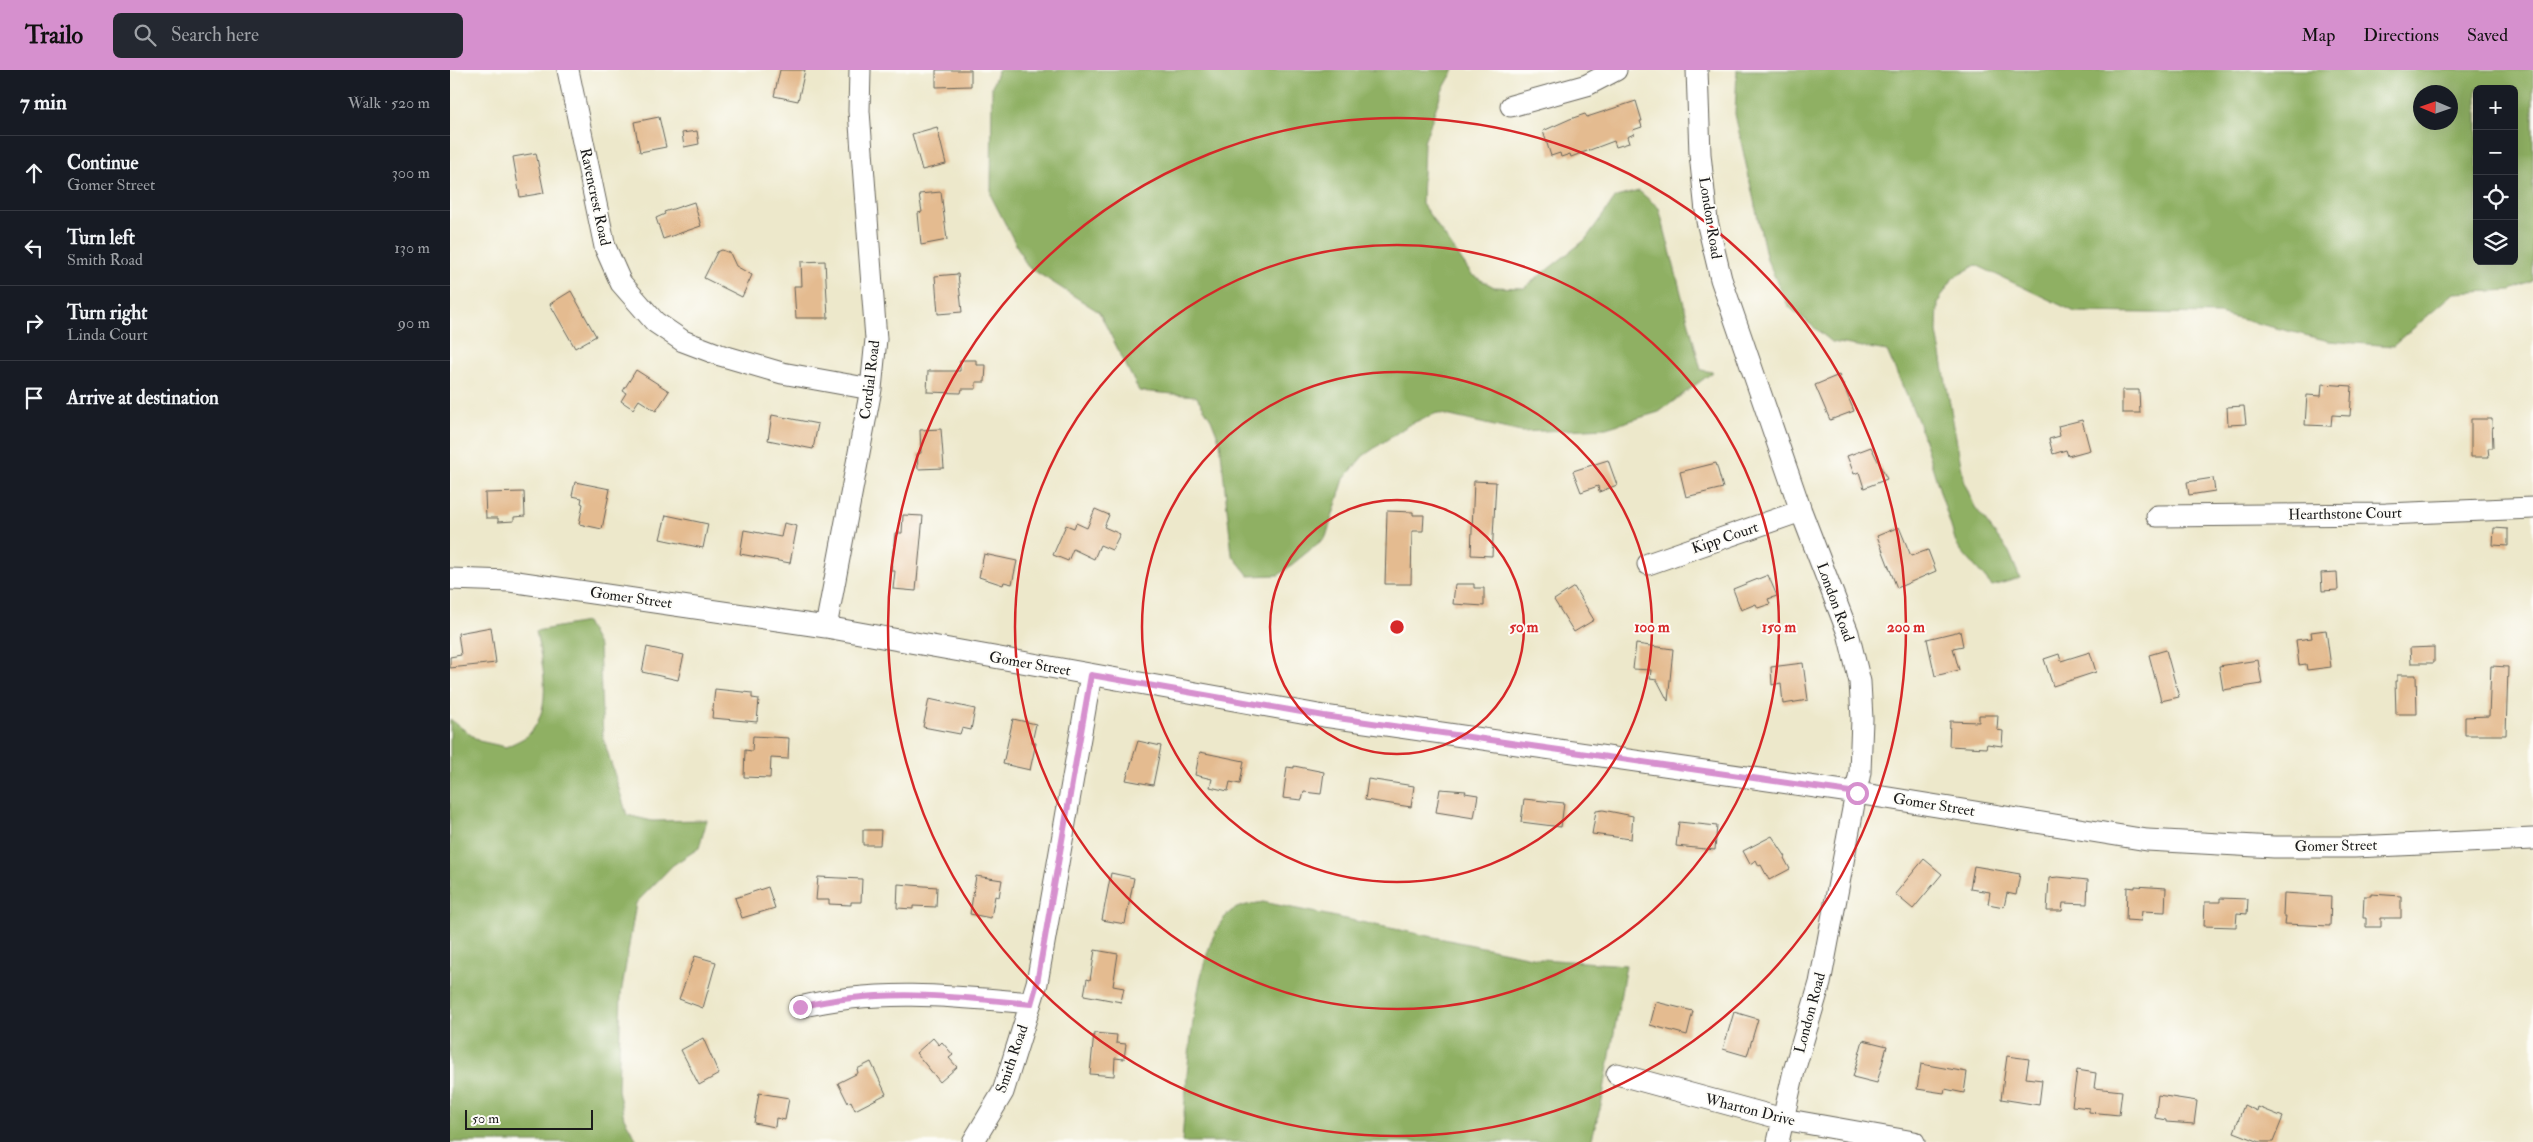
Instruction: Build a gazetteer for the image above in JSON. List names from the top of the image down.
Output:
{
  "streets": {
    "street": [
      "Ravencrest Road",
      "London Road",
      "Cordial Road",
      "Hearthstone Court",
      "Kipp Court",
      "Gomer Street",
      "Smith Road",
      "Wharton Drive"
    ]
  },
  "crossings": [
    ["Ravencrest Road", "Cordial Road"],
    ["London Road", "Kipp Court"],
    ["London Road", "Gomer Street"],
    ["London Road", "Wharton Drive"],
    ["Cordial Road", "Gomer Street"],
    ["Gomer Street", "Smith Road"]
  ],
  "scale_bar": "50 m",
  "north": "left",
  "page": {
    "header": "Trailo",
    "search": "Search here",
    "nav": ["Map", "Directions", "Saved"],
    "heading": ["7 min", "Walk · 520 m"],
    "map_buttons": ["+", "−"],
    "list": [
      ["Continue", "Gomer Street", "300 m"],
      ["Turn left", "Smith Road", "130 m"],
      ["Turn right", "Linda Court", "90 m"],
      "Arrive at destination"
    ],
    "scale": "50 m"
  },
  "rings": [
    "50 m",
    "100 m",
    "150 m",
    "200 m"
  ]
}
